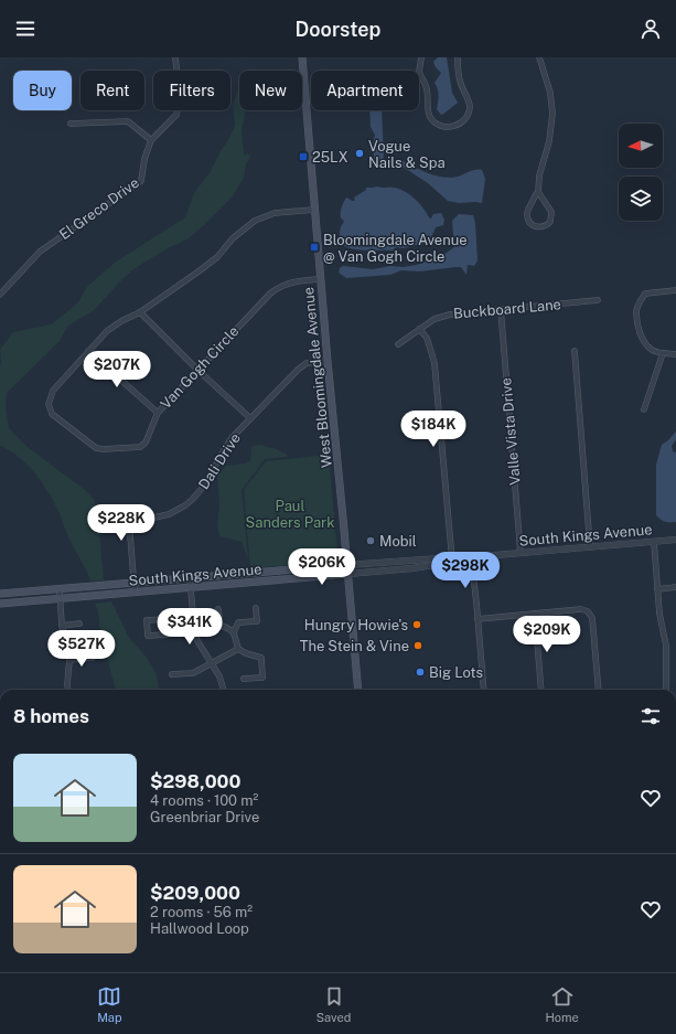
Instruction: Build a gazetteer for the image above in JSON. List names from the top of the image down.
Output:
{
  "streets": {
    "main road": ["West Bloomingdale Avenue", "South Kings Avenue"],
    "street": [
      "El Greco Drive",
      "Buckboard Lane",
      "Van Gogh Circle",
      "Valle Vista Drive",
      "Dali Drive"
    ]
  },
  "crossings": [
    ["Buckboard Lane", "Valle Vista Drive"],
    ["Van Gogh Circle", "West Bloomingdale Avenue"],
    ["West Bloomingdale Avenue", "Dali Drive"],
    ["West Bloomingdale Avenue", "South Kings Avenue"],
    ["Valle Vista Drive", "South Kings Avenue"],
    ["Dali Drive", "South Kings Avenue"]
  ],
  "parks": ["Paul Sanders Park"],
  "places": {
    "other": [
      "Vogue Nails & Spa",
      "Mobil",
      "Hungry Howie's",
      "The Stein & Vine",
      "Big Lots"
    ],
    "transit": ["25LX", "Bloomingdale Avenue @ Van Gogh Circle"]
  },
  "north": "left",
  "page": {
    "header": "Doorstep",
    "chip": [
      "Buy",
      "Rent",
      "Filters",
      "New",
      "Apartment"
    ],
    "price": [
      "$207K",
      "$184K",
      "$228K",
      "$206K",
      "$298K",
      "$341K",
      "$209K",
      "$527K"
    ],
    "heading": "8 homes",
    "list": [
      {
        "name": "$298,000",
        "note": "4 rooms · 100 m² · Greenbriar Drive"
      },
      {
        "name": "$209,000",
        "note": "2 rooms · 56 m² · Hallwood Loop"
      }
    ],
    "tabs": ["Map", "Saved", "Home"]
  }
}
